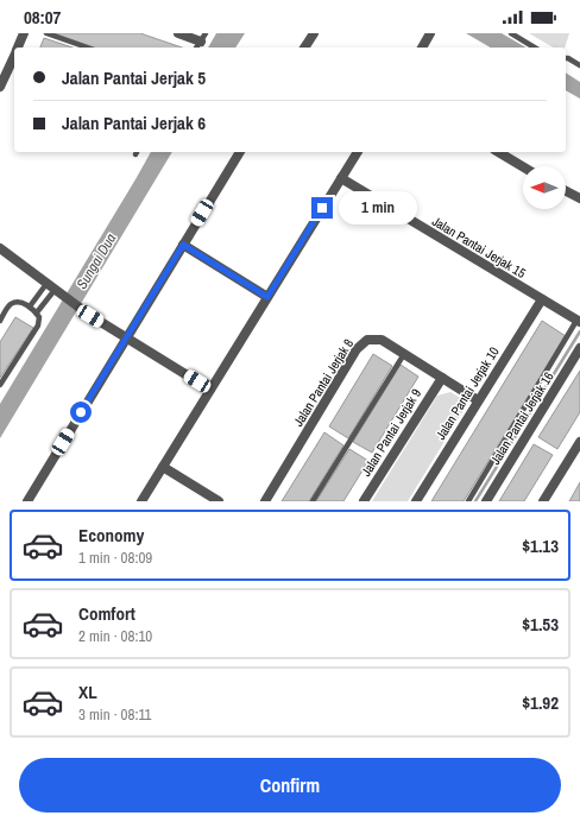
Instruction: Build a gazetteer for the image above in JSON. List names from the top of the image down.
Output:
{
  "streets": {
    "street": [
      "Jalan Pantai Jerjak 15",
      "Jalan Pantai Jerjak 8",
      "Jalan Pantai Jerjak 10",
      "Jalan Pantai Jerjak 16",
      "Jalan Pantai Jerjak 9"
    ]
  },
  "crossings": [
    ["Jalan Pantai Jerjak 15", "Jalan Pantai Jerjak 10"],
    ["Jalan Pantai Jerjak 8", "Jalan Pantai Jerjak 10"],
    ["Jalan Pantai Jerjak 8", "Jalan Pantai Jerjak 9"]
  ],
  "water": ["Sungai Dua"],
  "north": "left",
  "page": {
    "status": "08:07",
    "banner": ["Jalan Pantai Jerjak 5", "Jalan Pantai Jerjak 6"],
    "bubble": "1 min",
    "list": [
      {
        "name": "Economy",
        "note": "1 min · 08:09",
        "value": "$1.13"
      },
      {
        "name": "Comfort",
        "note": "2 min · 08:10",
        "value": "$1.53"
      },
      {
        "name": "XL",
        "note": "3 min · 08:11",
        "value": "$1.92"
      }
    ],
    "buttons": "Confirm"
  }
}
